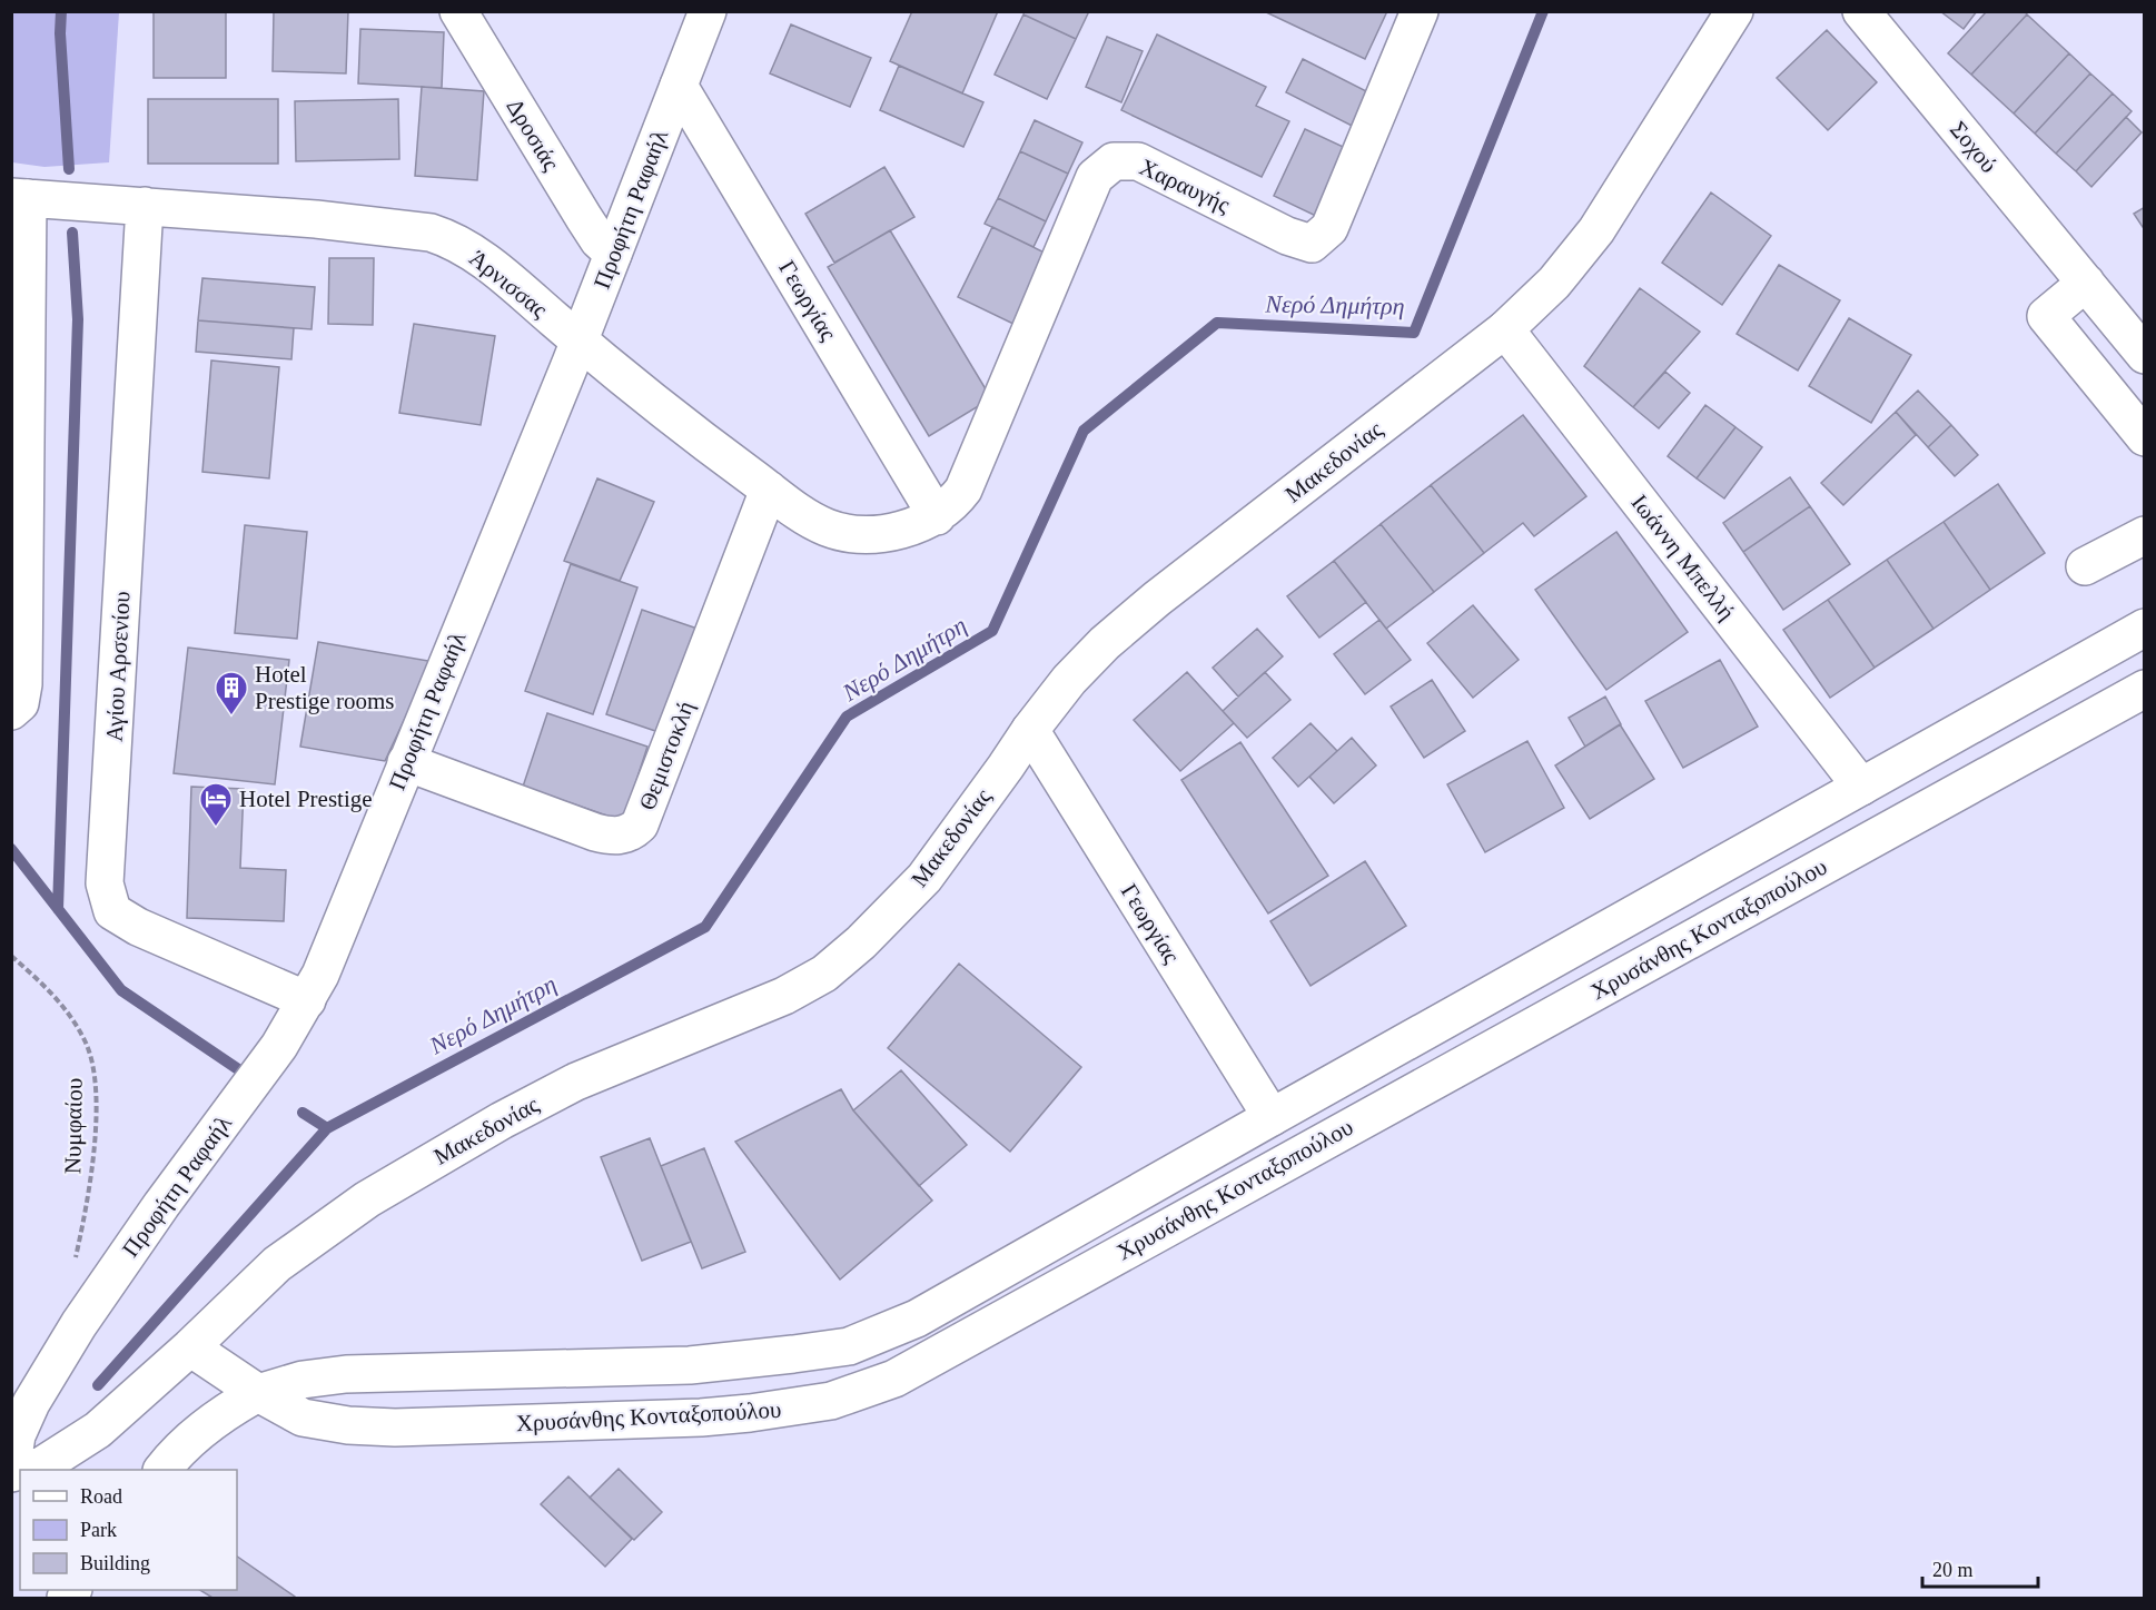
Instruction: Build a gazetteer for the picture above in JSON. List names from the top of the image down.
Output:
{
  "streets": {
    "street": [
      "Δροσιάς",
      "Σοχού",
      "Χαραυγής",
      "Προφήτη Ραφαήλ",
      "Άρνισσας",
      "Γεωργίας",
      "Μακεδονίας",
      "Ιωάννη Μπελλή",
      "Αγίου Αρσενίου",
      "Θεμιστοκλή",
      "Χρυσάνθης Κονταξοπούλου"
    ],
    "path": ["Νυμφαίου"]
  },
  "crossings": [
    ["Δροσιάς", "Προφήτη Ραφαήλ"],
    ["Χαραυγής", "Άρνισσας"],
    ["Χαραυγής", "Γεωργίας"],
    ["Προφήτη Ραφαήλ", "Άρνισσας"],
    ["Προφήτη Ραφαήλ", "Γεωργίας"],
    ["Προφήτη Ραφαήλ", "Μακεδονίας"],
    ["Προφήτη Ραφαήλ", "Αγίου Αρσενίου"],
    ["Προφήτη Ραφαήλ", "Θεμιστοκλή"],
    ["Άρνισσας", "Γεωργίας"],
    ["Άρνισσας", "Αγίου Αρσενίου"],
    ["Άρνισσας", "Θεμιστοκλή"],
    ["Γεωργίας", "Μακεδονίας"],
    ["Γεωργίας", "Χρυσάνθης Κονταξοπούλου"],
    ["Μακεδονίας", "Ιωάννη Μπελλή"],
    ["Μακεδονίας", "Χρυσάνθης Κονταξοπούλου"],
    ["Ιωάννη Μπελλή", "Χρυσάνθης Κονταξοπούλου"]
  ],
  "water": ["Νερό Δημήτρη"],
  "places": {
    "building": ["Hotel Prestige rooms"],
    "hotel": ["Hotel Prestige"]
  },
  "legend": ["Road", "Park", "Building"],
  "scale_bar": "20 m"
}
